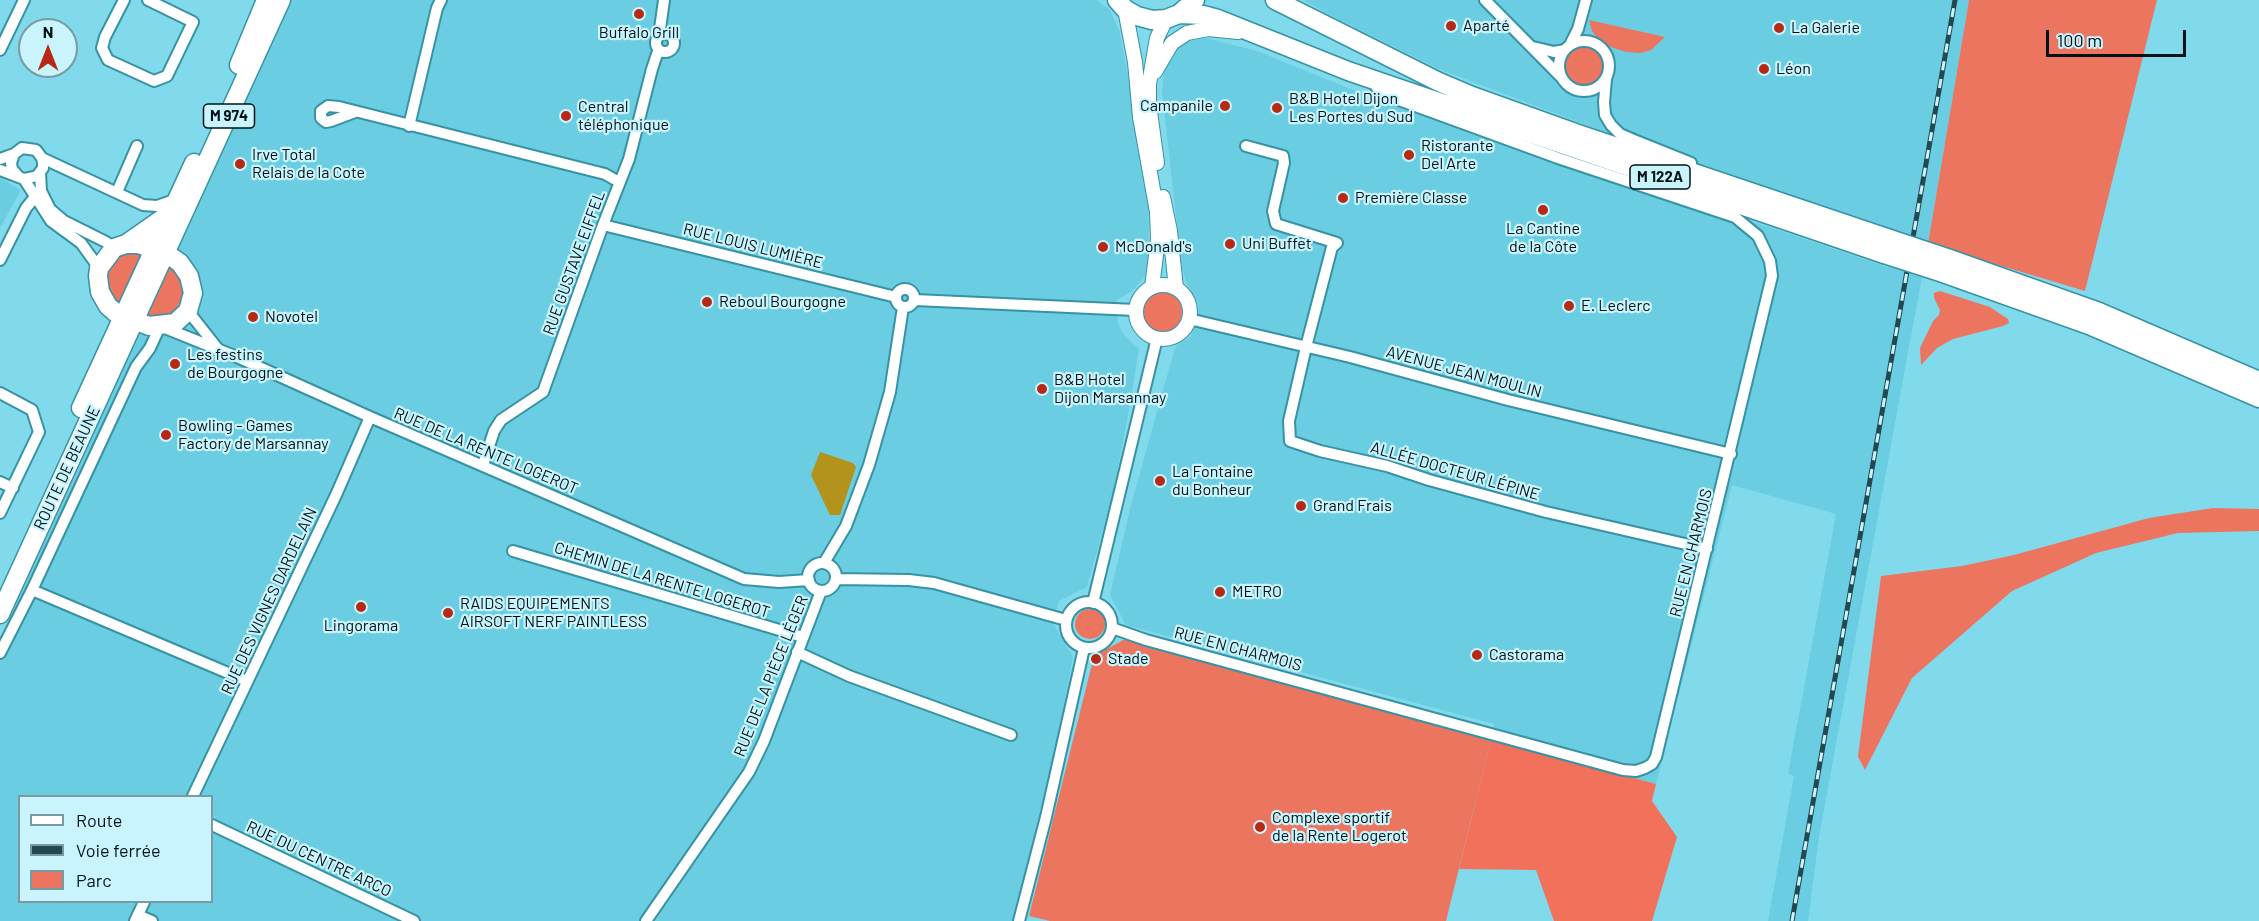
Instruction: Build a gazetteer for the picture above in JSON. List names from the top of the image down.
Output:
{
  "streets": {
    "main road": ["M 974", "M 122A", "ROUTE DE BEAUNE"],
    "street": [
      "RUE LOUIS LUMIÈRE",
      "RUE GUSTAVE EIFFEL",
      "AVENUE JEAN MOULIN",
      "RUE DE LA RENTE LOGEROT",
      "ALLÉE DOCTEUR LÉPINE",
      "RUE EN CHARMOIS",
      "CHEMIN DE LA RENTE LOGEROT",
      "RUE DES VIGNES DARDELAIN",
      "RUE DE LA PIÈCE LÉGER",
      "RUE DU CENTRE ARCO"
    ]
  },
  "crossings": [
    ["M 122A", "RUE EN CHARMOIS"],
    ["RUE LOUIS LUMIÈRE", "RUE GUSTAVE EIFFEL"],
    ["RUE GUSTAVE EIFFEL", "RUE DE LA RENTE LOGEROT"],
    ["AVENUE JEAN MOULIN", "ALLÉE DOCTEUR LÉPINE"],
    ["AVENUE JEAN MOULIN", "RUE EN CHARMOIS"],
    ["RUE DE LA RENTE LOGEROT", "RUE DES VIGNES DARDELAIN"],
    ["RUE DE LA RENTE LOGEROT", "RUE DE LA PIÈCE LÉGER"],
    ["ALLÉE DOCTEUR LÉPINE", "RUE EN CHARMOIS"],
    ["CHEMIN DE LA RENTE LOGEROT", "RUE DE LA PIÈCE LÉGER"]
  ],
  "places": [
    "Buffalo Grill",
    "Aparté",
    "La Galerie",
    "Léon",
    "Campanile",
    "B&B Hotel Dijon Les Portes du Sud",
    "Central téléphonique",
    "Ristorante Del Arte",
    "Irve Total Relais de la Cote",
    "Première Classe",
    "La Cantine de la Côte",
    "Uni Buffet",
    "McDonald's",
    "Reboul Bourgogne",
    "E. Leclerc",
    "Novotel",
    "Les festins de Bourgogne",
    "B&B Hotel Dijon Marsannay",
    "Bowling - Games Factory de Marsannay",
    "La Fontaine du Bonheur",
    "Grand Frais",
    "METRO",
    "Lingorama",
    "RAIDS EQUIPEMENTS AIRSOFT NERF PAINTLESS",
    "Castorama",
    "Stade",
    "Complexe sportif de la Rente Logerot"
  ],
  "legend": ["Route", "Voie ferrée", "Parc"],
  "scale_bar": "100 m",
  "north": "top"
}
